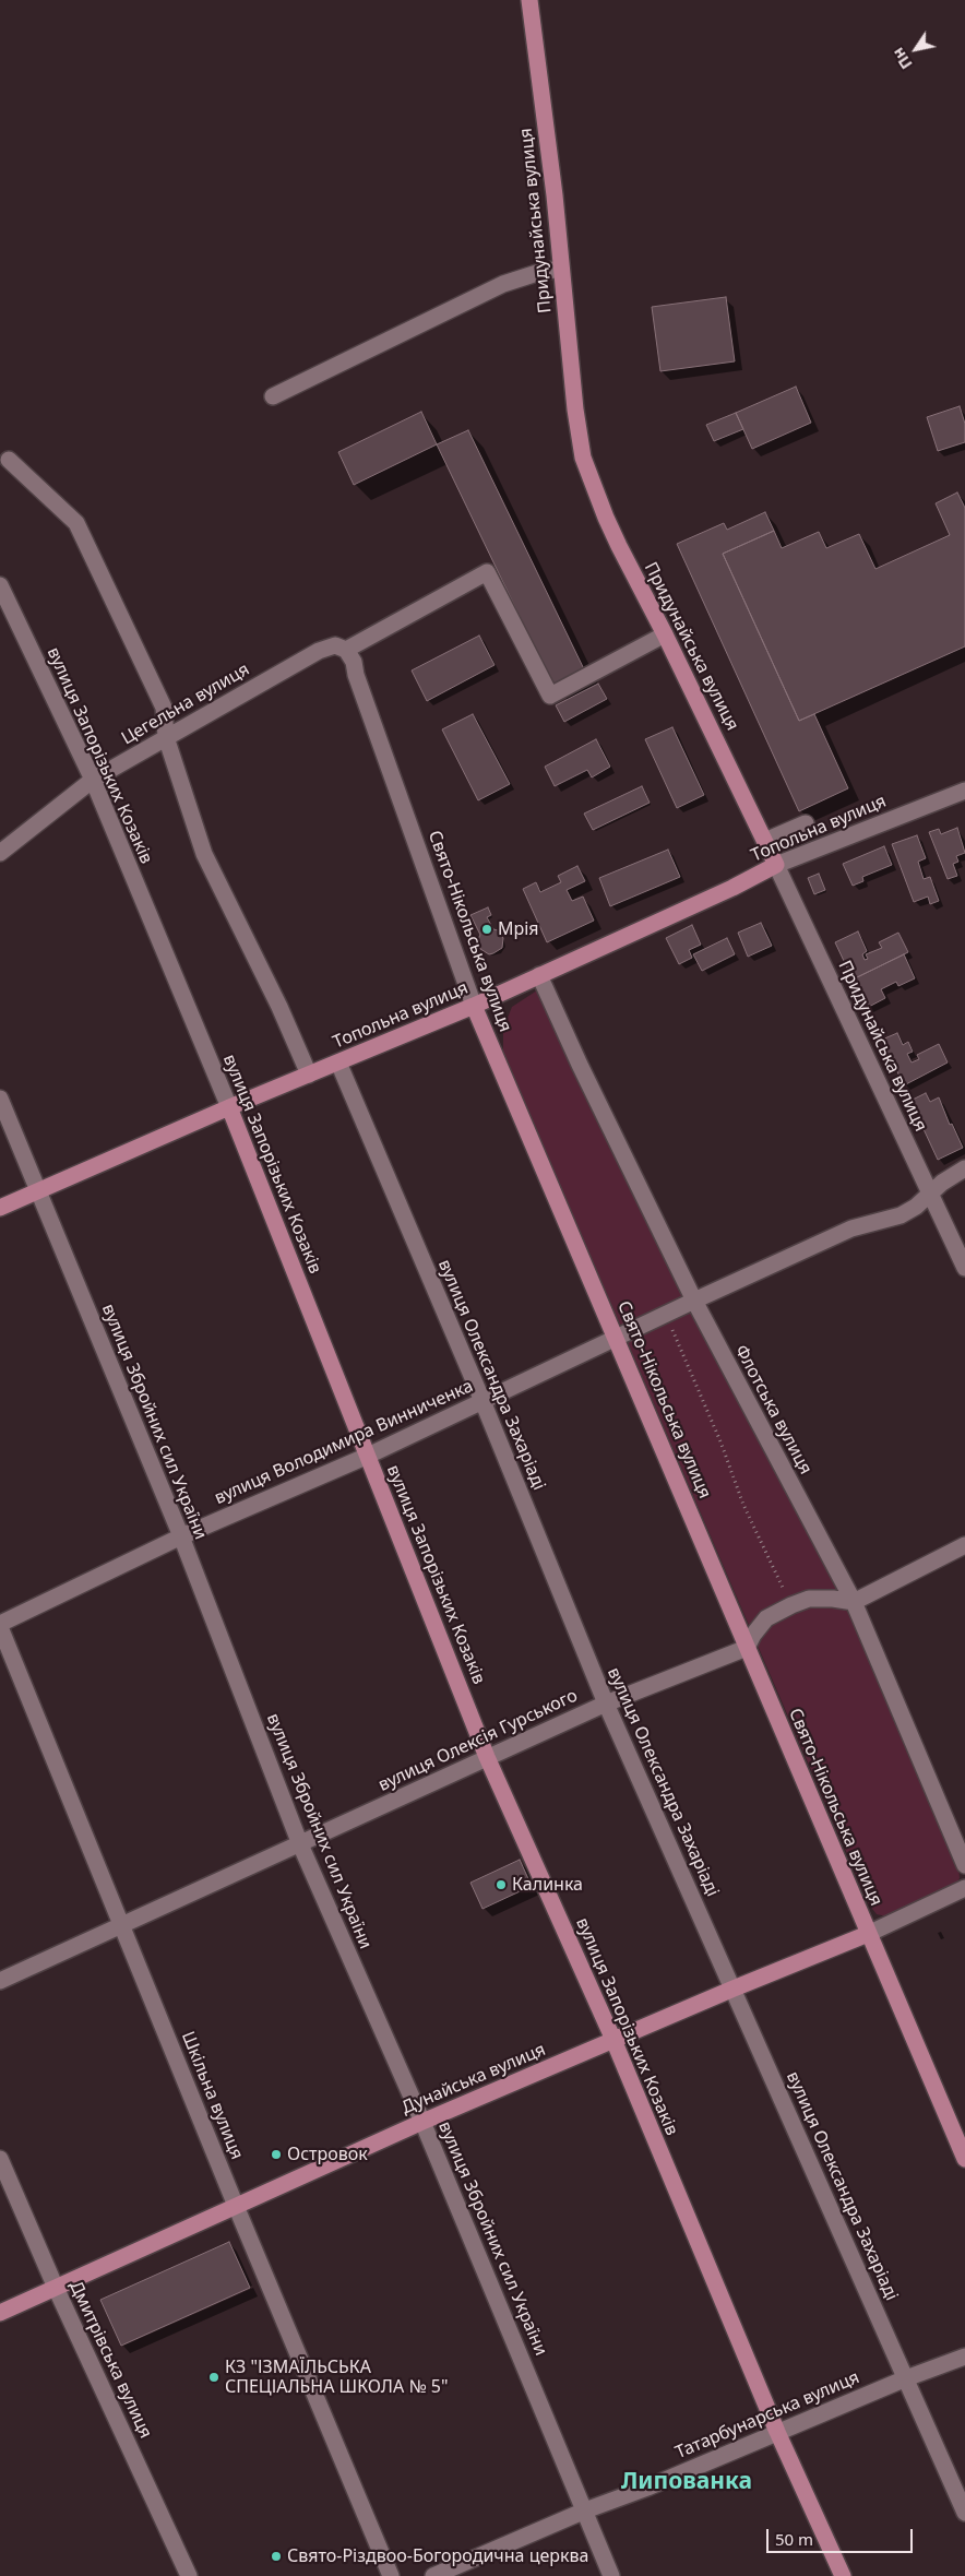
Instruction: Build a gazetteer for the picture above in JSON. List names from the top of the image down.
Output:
{
  "streets": {
    "main road": [
      "Придунайська вулиця",
      "вулиця Запорізьких Козаків",
      "Топольна вулиця",
      "Свято-Нікольська вулиця",
      "Дунайська вулиця"
    ],
    "street": [
      "Цегельна вулиця",
      "вулиця Олександра Захаріаді",
      "Флотська вулиця",
      "вулиця Збройних сил України",
      "вулиця Володимира Винниченка",
      "вулиця Олексія Гурського",
      "Шкільна вулиця",
      "Дмитрівська вулиця",
      "Татарбунарська вулиця"
    ]
  },
  "crossings": [
    ["Придунайська вулиця", "Топольна вулиця"],
    ["Придунайська вулиця", "вулиця Володимира Винниченка"],
    ["Цегельна вулиця", "вулиця Запорізьких Козаків"],
    ["Цегельна вулиця", "Свято-Нікольська вулиця"],
    ["вулиця Запорізьких Козаків", "Топольна вулиця"],
    ["вулиця Запорізьких Козаків", "вулиця Володимира Винниченка"],
    ["вулиця Запорізьких Козаків", "вулиця Олексія Гурського"],
    ["вулиця Запорізьких Козаків", "Дунайська вулиця"],
    ["вулиця Запорізьких Козаків", "Татарбунарська вулиця"],
    ["Топольна вулиця", "Свято-Нікольська вулиця"],
    ["Топольна вулиця", "вулиця Олександра Захаріаді"],
    ["Топольна вулиця", "Флотська вулиця"],
    ["Топольна вулиця", "вулиця Збройних сил України"],
    ["Свято-Нікольська вулиця", "вулиця Володимира Винниченка"],
    ["Свято-Нікольська вулиця", "вулиця Олексія Гурського"],
    ["Свято-Нікольська вулиця", "Дунайська вулиця"],
    ["вулиця Олександра Захаріаді", "вулиця Володимира Винниченка"],
    ["вулиця Олександра Захаріаді", "вулиця Олексія Гурського"],
    ["вулиця Олександра Захаріаді", "Дунайська вулиця"],
    ["вулиця Олександра Захаріаді", "Татарбунарська вулиця"],
    ["Флотська вулиця", "вулиця Володимира Винниченка"],
    ["вулиця Збройних сил України", "вулиця Володимира Винниченка"],
    ["вулиця Збройних сил України", "вулиця Олексія Гурського"],
    ["вулиця Збройних сил України", "Дунайська вулиця"],
    ["вулиця Збройних сил України", "Татарбунарська вулиця"],
    ["вулиця Володимира Винниченка", "Шкільна вулиця"],
    ["вулиця Олексія Гурського", "Шкільна вулиця"],
    ["Дунайська вулиця", "Шкільна вулиця"],
    ["Дунайська вулиця", "Дмитрівська вулиця"]
  ],
  "districts": ["Липованка"],
  "places": [
    "Мрія",
    "Калинка",
    "Островок",
    "КЗ \"ІЗМАЇЛЬСЬКА СПЕЦІАЛЬНА ШКОЛА № 5\"",
    "Свято-Різдвоо-Богородична церква"
  ],
  "scale_bar": "50 m",
  "north": "bottom left"
}
